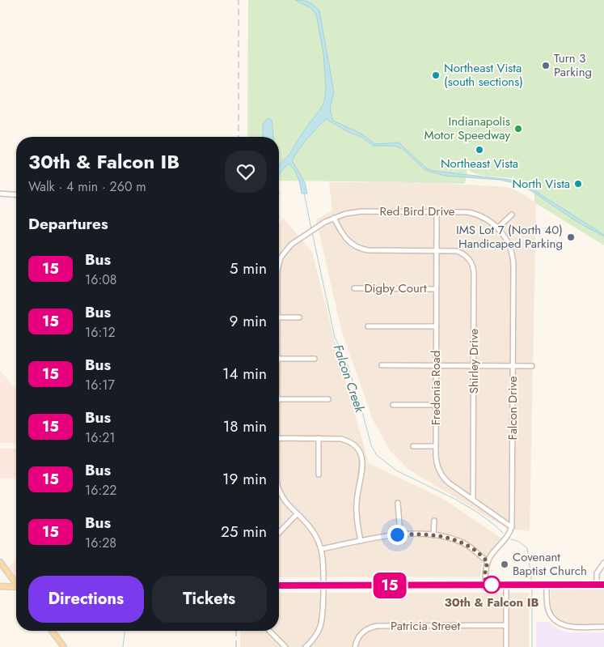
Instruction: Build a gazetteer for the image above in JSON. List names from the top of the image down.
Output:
{
  "streets": {
    "street": [
      "Red Bird Drive",
      "Digby Court",
      "Shirley Drive",
      "Fredonia Road",
      "Falcon Drive",
      "Patricia Street"
    ]
  },
  "crossings": [
    ["Red Bird Drive", "Shirley Drive"],
    ["Red Bird Drive", "Fredonia Road"],
    ["Red Bird Drive", "Falcon Drive"],
    ["Digby Court", "Fredonia Road"],
    ["Shirley Drive", "Fredonia Road"],
    ["Fredonia Road", "Falcon Drive"]
  ],
  "water": ["Falcon Creek"],
  "places": [
    "Turn 3 Parking",
    "Northeast Vista (south sections)",
    "Indianapolis Motor Speedway",
    "Northeast Vista",
    "North Vista",
    "IMS Lot 7 (North 40) Handicaped Parking",
    "Covenant Baptist Church",
    "30th & Falcon IB"
  ],
  "lines": ["bus line 15"],
  "page": {
    "on_map": "15",
    "heading": [
      ["30th & Falcon IB", "Walk · 4 min · 260 m"],
      "Departures"
    ],
    "list": [
      {
        "mark": "15",
        "name": "Bus",
        "note": "16:08",
        "value": "5 min"
      },
      {
        "mark": "15",
        "name": "Bus",
        "note": "16:12",
        "value": "9 min"
      },
      {
        "mark": "15",
        "name": "Bus",
        "note": "16:17",
        "value": "14 min"
      },
      {
        "mark": "15",
        "name": "Bus",
        "note": "16:21",
        "value": "18 min"
      },
      {
        "mark": "15",
        "name": "Bus",
        "note": "16:22",
        "value": "19 min"
      },
      {
        "mark": "15",
        "name": "Bus",
        "note": "16:28",
        "value": "25 min"
      }
    ],
    "buttons": ["Directions", "Tickets"]
  }
}
